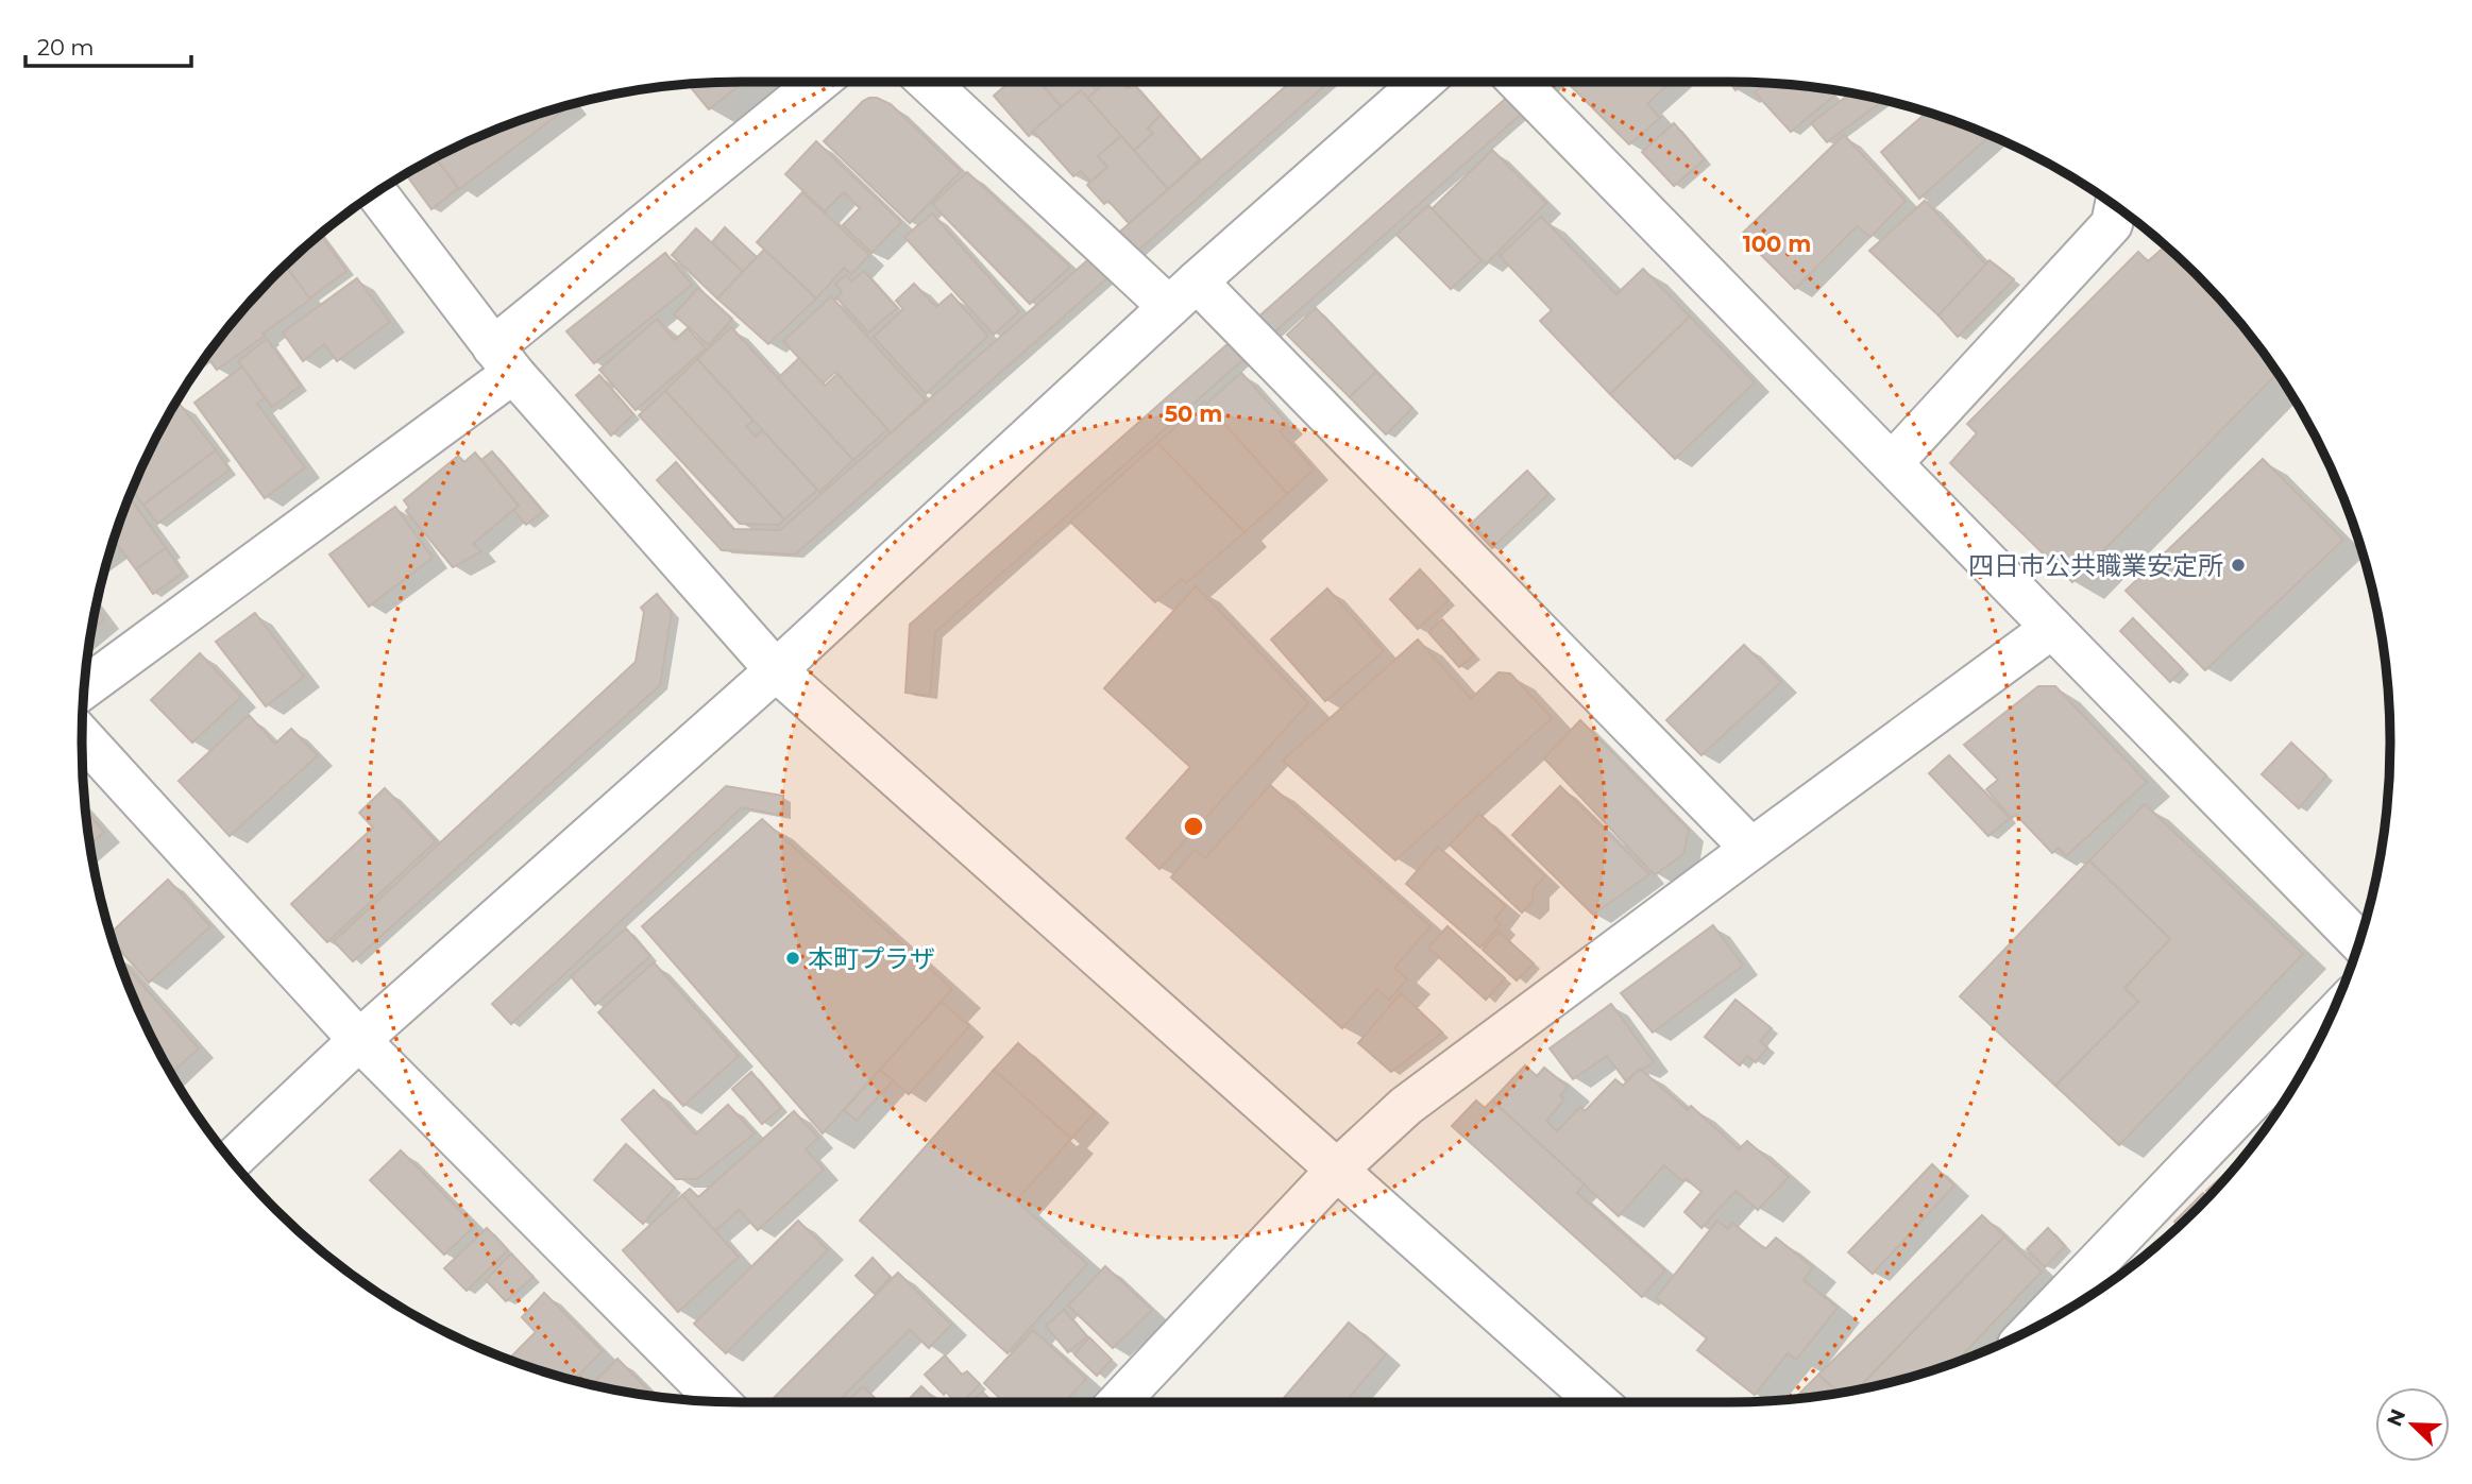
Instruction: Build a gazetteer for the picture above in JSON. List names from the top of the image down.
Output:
{
  "places": ["四日市公共職業安定所", "本町プラザ"],
  "scale_bar": "20 m",
  "north": "top left",
  "rings": ["100 m", "50 m"]
}
